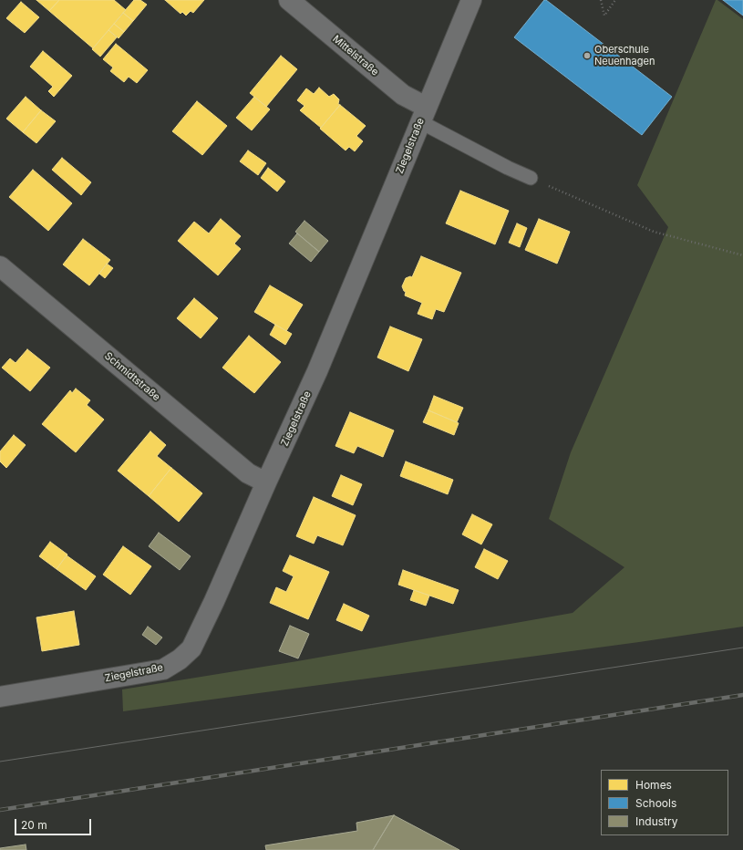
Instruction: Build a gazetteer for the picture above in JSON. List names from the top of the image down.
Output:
{
  "streets": {
    "street": ["Mittelstraße", "Ziegelstraße", "Schmidtstraße"]
  },
  "crossings": [
    ["Mittelstraße", "Ziegelstraße"],
    ["Ziegelstraße", "Schmidtstraße"]
  ],
  "places": ["Oberschule Neuenhagen"],
  "legend": ["Homes", "Schools", "Industry"],
  "scale_bar": "20 m"
}
